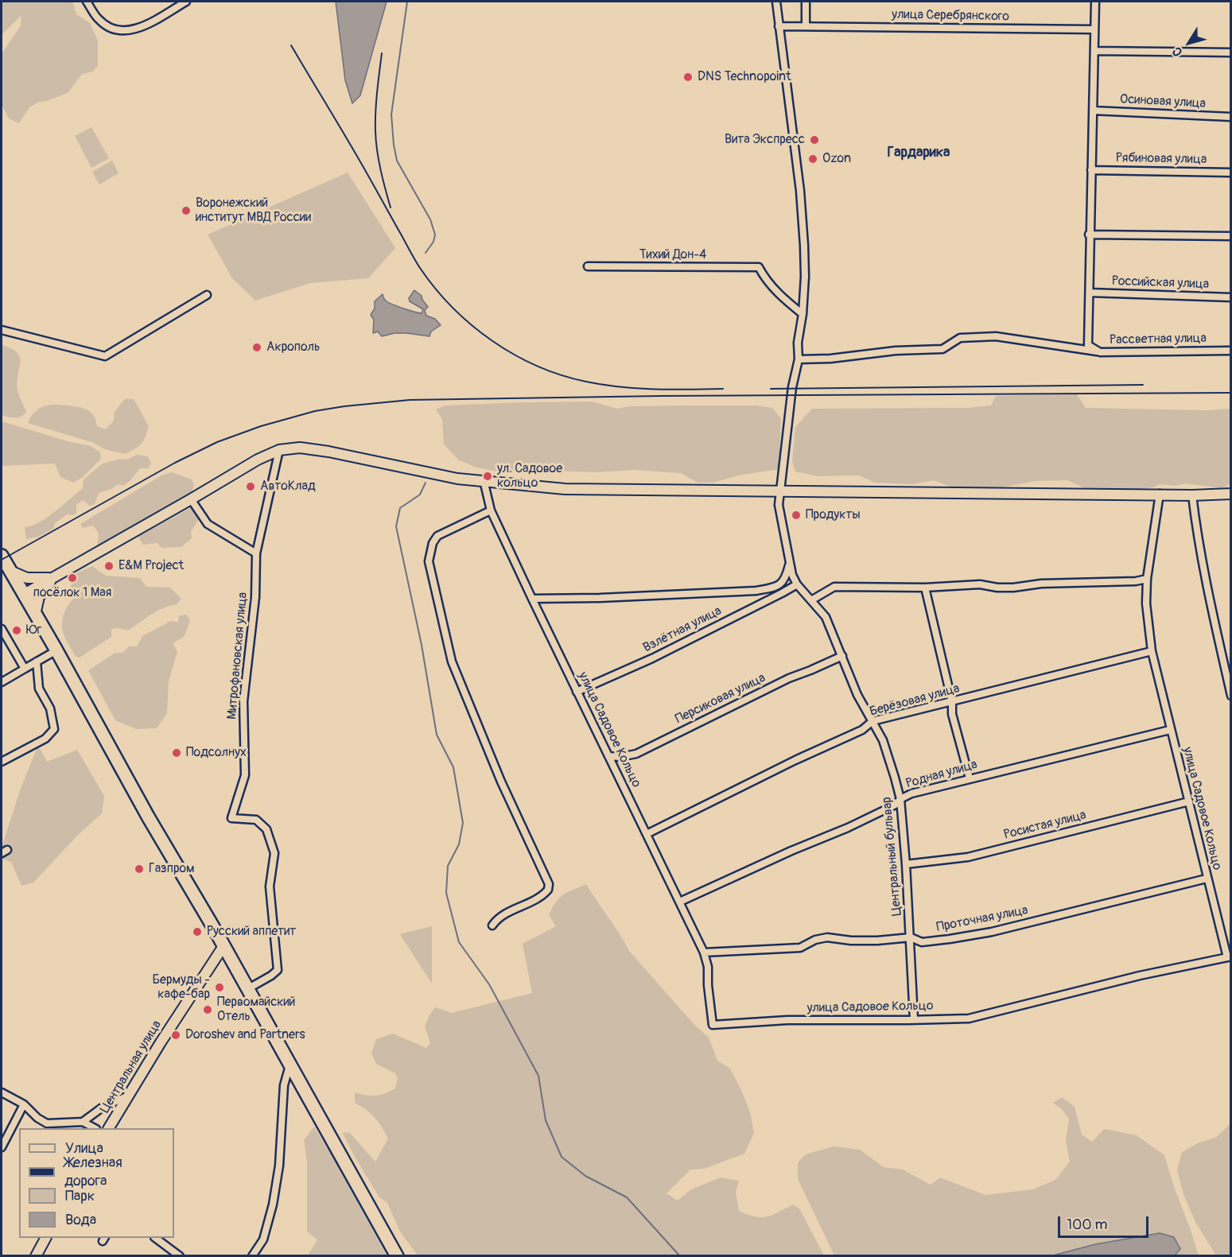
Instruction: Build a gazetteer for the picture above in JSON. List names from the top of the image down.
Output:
{
  "streets": {
    "street": [
      "улица Серебрянского",
      "Осиновая улица",
      "Рябиновая улица",
      "Тихий Дон-4",
      "Российская улица",
      "Рассветная улица",
      "Взлётная улица",
      "Митрофановская улица",
      "Персиковая улица",
      "Берёзовая улица",
      "улица Садовое Кольцо",
      "Родная улица",
      "Росистая улица",
      "Центральный бульвар",
      "Проточная улица",
      "Центральная улица"
    ]
  },
  "crossings": [
    ["улица Серебрянского", "Центральный бульвар"],
    ["Тихий Дон-4", "Центральный бульвар"],
    ["Российская улица", "Рассветная улица"],
    ["Взлётная улица", "улица Садовое Кольцо"],
    ["Взлётная улица", "Центральный бульвар"],
    ["Персиковая улица", "улица Садовое Кольцо"],
    ["Персиковая улица", "Центральный бульвар"],
    ["Берёзовая улица", "улица Садовое Кольцо"],
    ["Берёзовая улица", "Центральный бульвар"],
    ["улица Садовое Кольцо", "Родная улица"],
    ["улица Садовое Кольцо", "Росистая улица"],
    ["улица Садовое Кольцо", "Центральный бульвар"],
    ["улица Садовое Кольцо", "Проточная улица"],
    ["Родная улица", "Центральный бульвар"],
    ["Росистая улица", "Центральный бульвар"],
    ["Центральный бульвар", "Проточная улица"]
  ],
  "districts": ["Гардарика"],
  "places": [
    "DNS Technopoint",
    "Вита Экспресс",
    "Ozon",
    "Воронежский институт МВД России",
    "Акрополь",
    "ул. Садовое кольцо",
    "АвтоКлад",
    "Продукты",
    "E&M Project",
    "посёлок 1 Мая",
    "Юг",
    "Подсолнух",
    "Газпром",
    "Русский аппетит",
    "Бермуды - кафе-бар",
    "Первомайский Отель",
    "Doroshev and Partners"
  ],
  "legend": [
    "Улица",
    "Железная дорога",
    "Парк",
    "Вода"
  ],
  "scale_bar": "100 m",
  "north": "bottom left"
}
